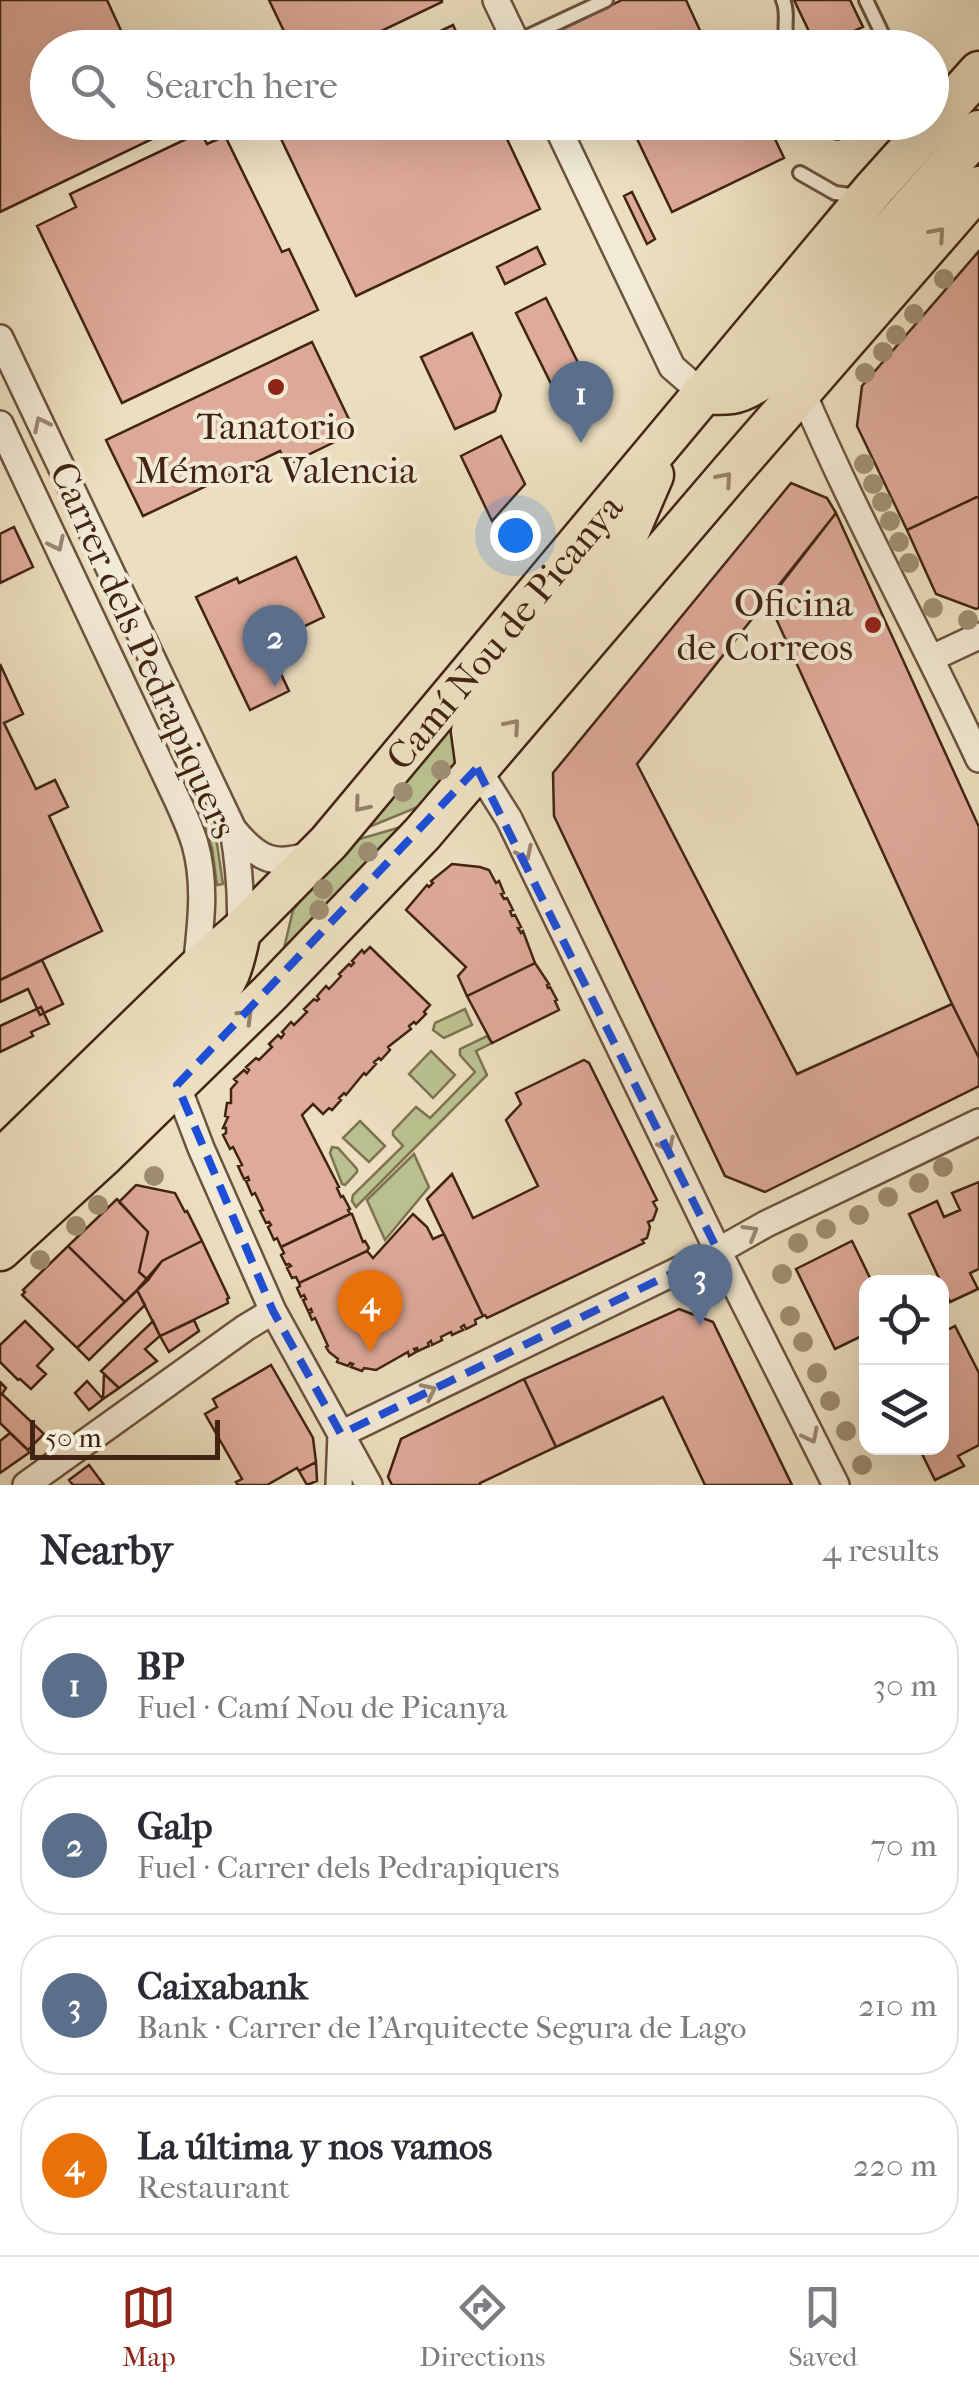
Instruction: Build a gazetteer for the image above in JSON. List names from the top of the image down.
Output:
{
  "streets": {
    "main road": ["Camí Nou de Picanya"],
    "street": ["Carrer dels Pedrapiquers"]
  },
  "crossings": [
    ["Camí Nou de Picanya", "Carrer dels Pedrapiquers"]
  ],
  "places": ["Tanatorio Mémora Valencia", "Oficina de Correos"],
  "scale_bar": "50 m",
  "page": {
    "search": "Search here",
    "pins": [
      "1",
      "2",
      "3",
      "4"
    ],
    "scale": "50 m",
    "heading": ["Nearby", "4 results"],
    "list": [
      {
        "mark": "1",
        "name": "BP",
        "note": "Fuel · Camí Nou de Picanya",
        "value": "30 m"
      },
      {
        "mark": "2",
        "name": "Galp",
        "note": "Fuel · Carrer dels Pedrapiquers",
        "value": "70 m"
      },
      {
        "mark": "3",
        "name": "Caixabank",
        "note": "Bank · Carrer de l'Arquitecte Segura de Lago",
        "value": "210 m"
      },
      {
        "mark": "4",
        "name": "La última y nos vamos",
        "note": "Restaurant",
        "value": "220 m"
      }
    ],
    "nav": ["Map", "Directions", "Saved"]
  }
}
